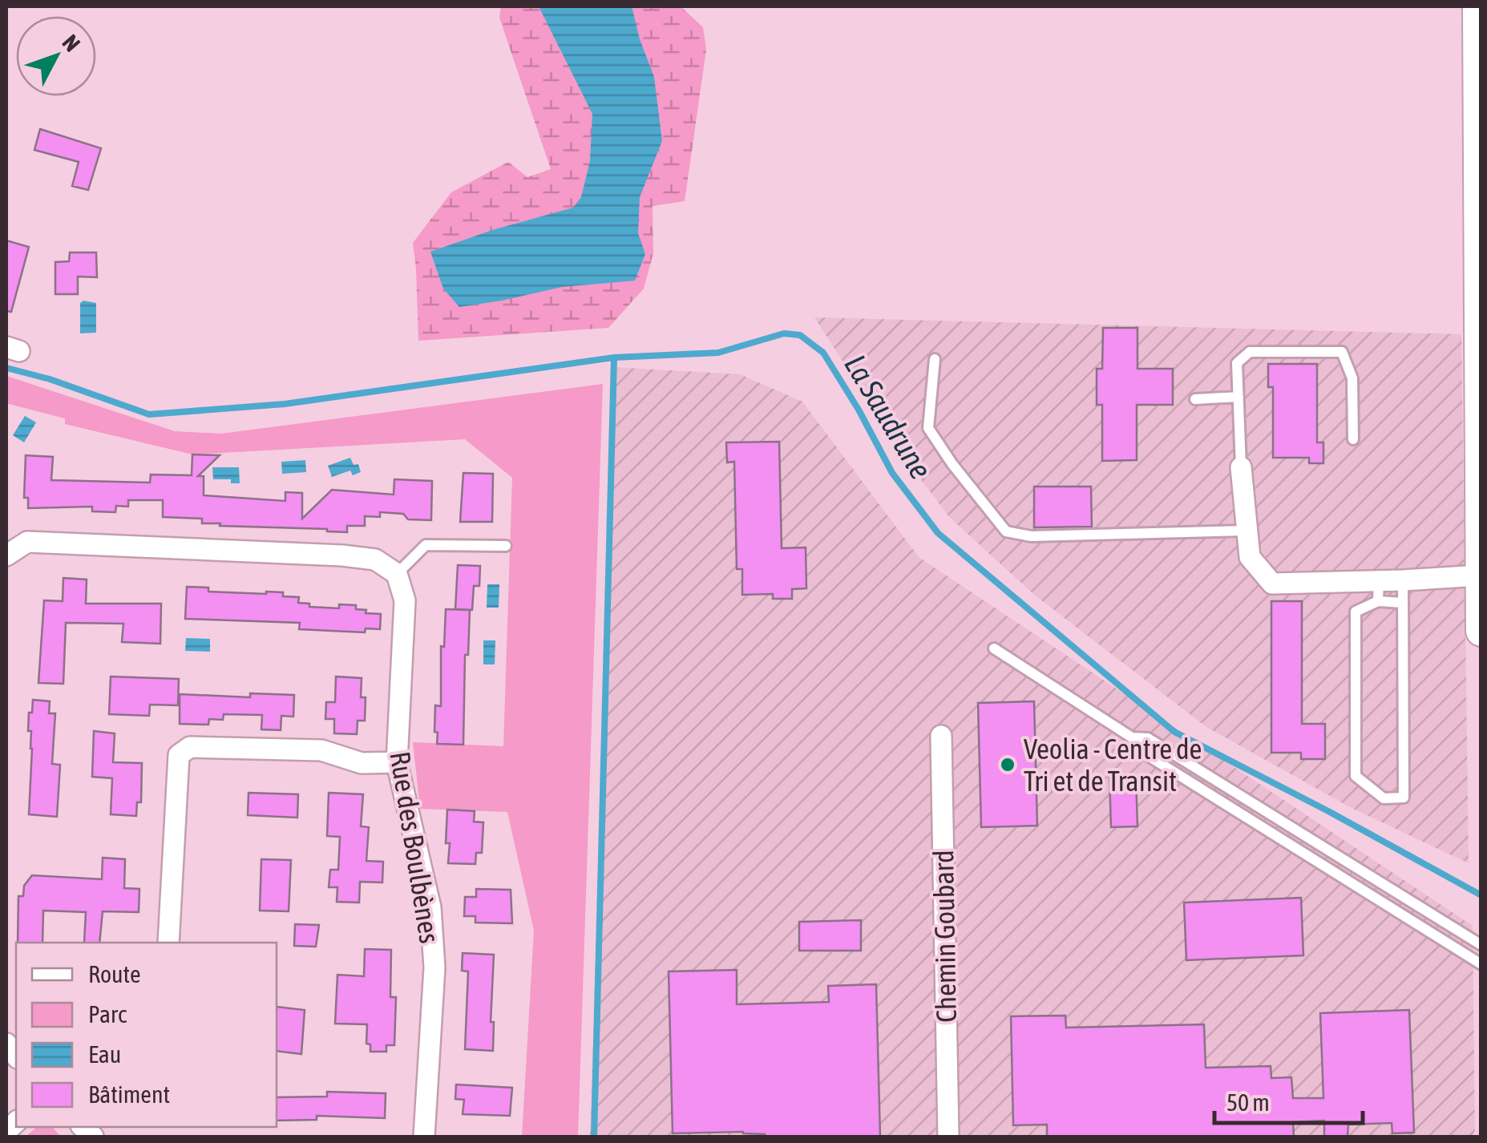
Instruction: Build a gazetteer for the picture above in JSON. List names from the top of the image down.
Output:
{
  "streets": {
    "street": ["Rue des Boulbènes", "Chemin Goubard"]
  },
  "water": ["La Saudrune"],
  "places": ["Veolia - Centre de Tri et de Transit"],
  "legend": [
    "Route",
    "Parc",
    "Eau",
    "Bâtiment"
  ],
  "scale_bar": "50 m",
  "north": "top right"
}
